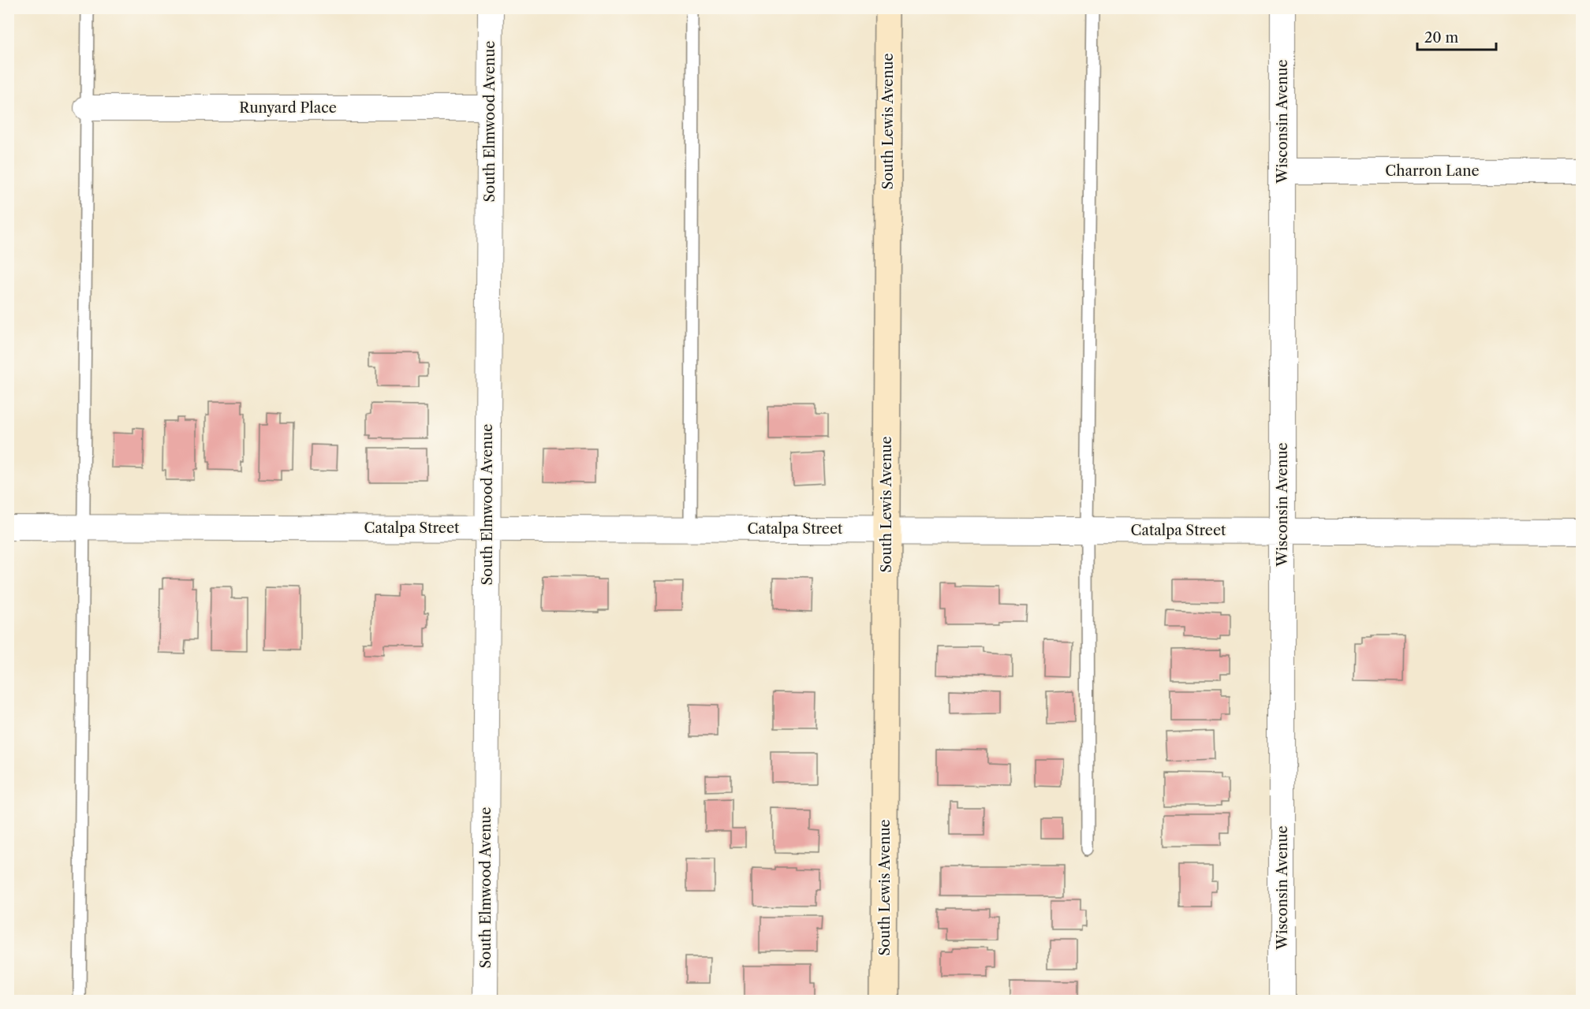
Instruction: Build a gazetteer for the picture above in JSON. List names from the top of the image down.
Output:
{
  "streets": {
    "main road": ["South Lewis Avenue"],
    "street": [
      "Runyard Place",
      "South Elmwood Avenue",
      "Wisconsin Avenue",
      "Charron Lane",
      "Catalpa Street"
    ]
  },
  "crossings": [
    ["Runyard Place", "South Elmwood Avenue"],
    ["South Elmwood Avenue", "Catalpa Street"],
    ["South Lewis Avenue", "Catalpa Street"],
    ["Wisconsin Avenue", "Charron Lane"],
    ["Wisconsin Avenue", "Catalpa Street"]
  ],
  "scale_bar": "20 m"
}
